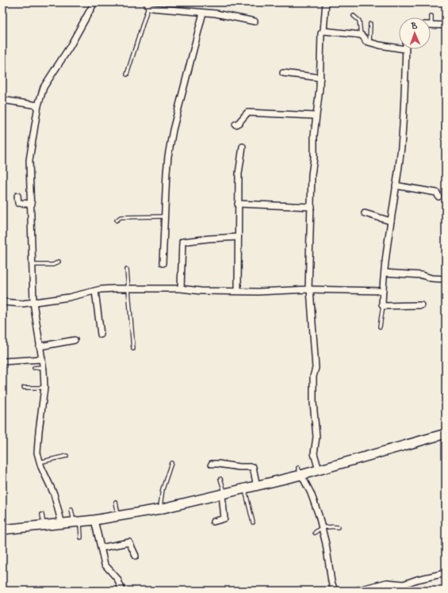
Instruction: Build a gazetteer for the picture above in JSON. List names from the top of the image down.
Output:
{
  "north": "top"
}
